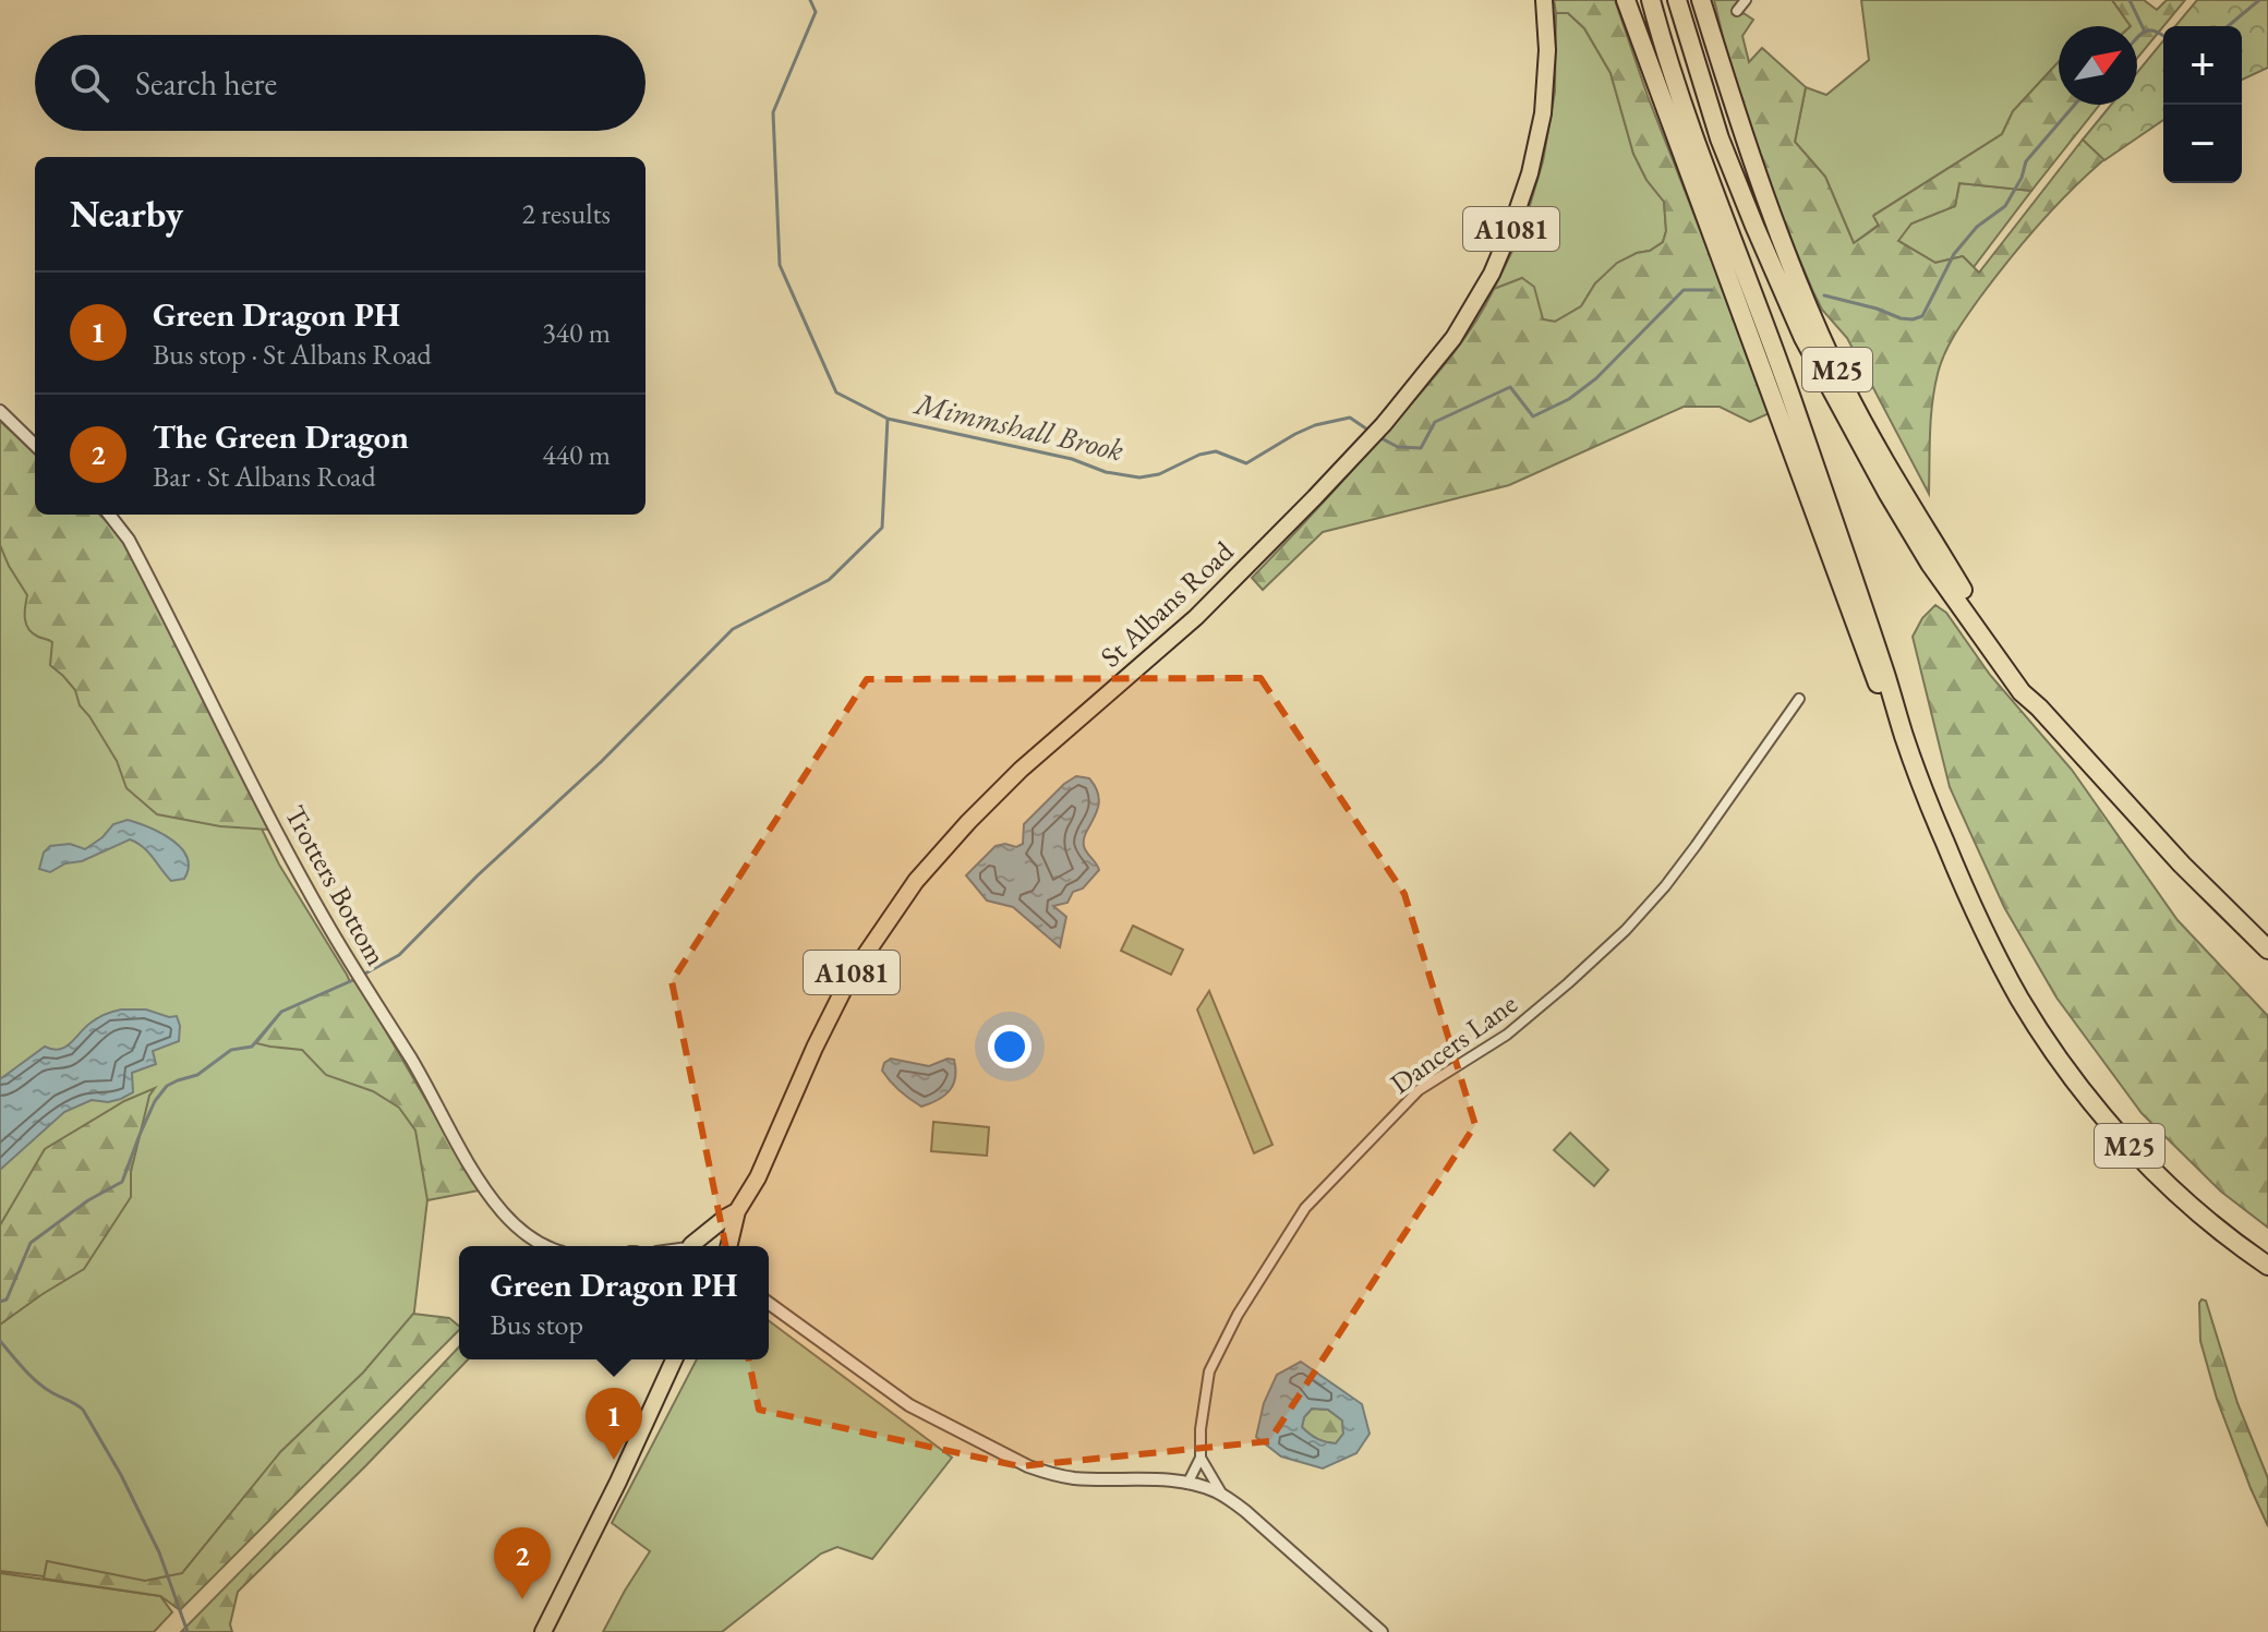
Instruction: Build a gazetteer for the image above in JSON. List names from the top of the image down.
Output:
{
  "streets": {
    "highway": ["M25"],
    "main road": ["A1081", "St Albans Road"],
    "street": ["Trotters Bottom", "Dancers Lane"]
  },
  "water": ["Mimmshall Brook"],
  "north": "top right",
  "page": {
    "map_buttons": ["+", "−"],
    "search": "Search here",
    "heading": ["Nearby", "2 results"],
    "list": [
      {
        "mark": "1",
        "name": "Green Dragon PH",
        "note": "Bus stop · St Albans Road",
        "value": "340 m"
      },
      {
        "mark": "2",
        "name": "The Green Dragon",
        "note": "Bar · St Albans Road",
        "value": "440 m"
      }
    ],
    "popup": ["Green Dragon PH", "Bus stop"],
    "pins": ["1", "2"]
  }
}
